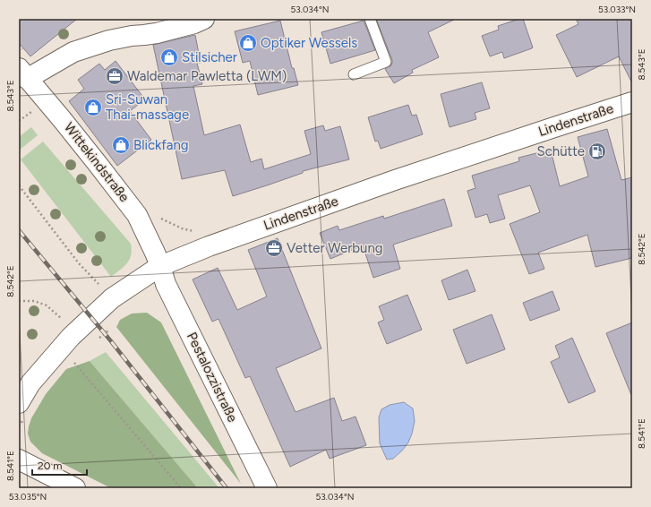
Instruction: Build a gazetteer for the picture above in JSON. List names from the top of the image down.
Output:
{
  "streets": {
    "street": ["Lindenstraße", "Wittekindstraße", "Pestalozzistraße"]
  },
  "crossings": [
    ["Lindenstraße", "Wittekindstraße"],
    ["Lindenstraße", "Pestalozzistraße"],
    ["Wittekindstraße", "Pestalozzistraße"]
  ],
  "places": {
    "shop": [
      "Optiker Wessels",
      "Stilsicher",
      "Sri-Suwan Thai-massage",
      "Blickfang"
    ],
    "office": ["Waldemar Pawletta (LWM)", "Vetter Werbung"],
    "fuel station": ["Schütte"]
  },
  "scale_bar": "20 m",
  "coordinates": [
    "53.034°N",
    "53.033°N",
    "8.543°E",
    "8.542°E",
    "8.541°E",
    "53.035°N"
  ]
}
